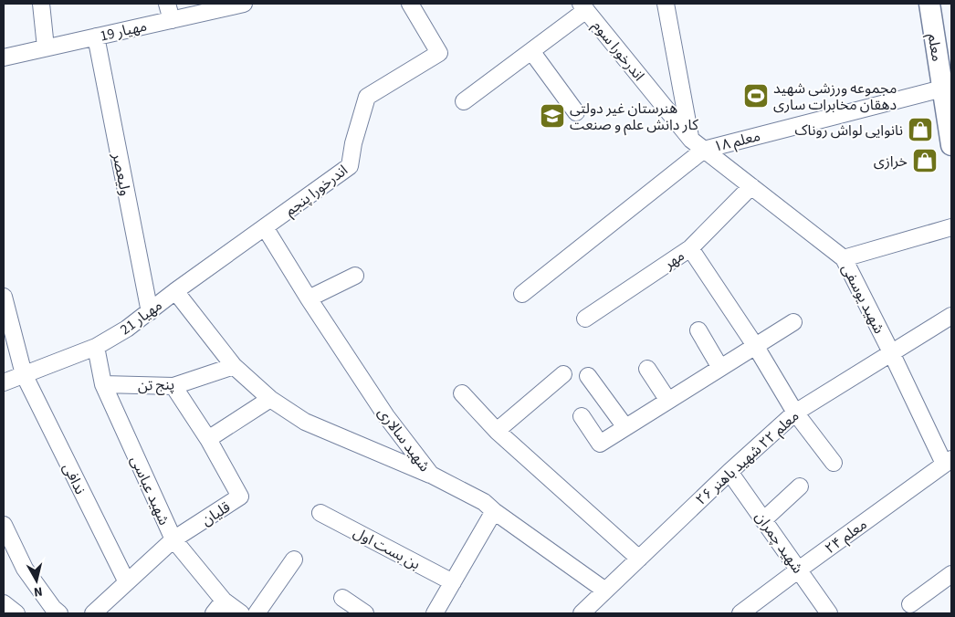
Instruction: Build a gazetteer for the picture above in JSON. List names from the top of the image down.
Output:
{
  "streets": {
    "main road": ["معلم"],
    "street": [
      "مهیار 19",
      "اندرخورا سوم",
      "معلم ۱۸",
      "ولیعصر",
      "اندرخورا پنجم",
      "مهر",
      "شهید یوسفی",
      "مهیار 21",
      "پنج تن",
      "شهید سالاری",
      "معلم ۲۲ شهید باهنر ۲۶",
      "ندافی",
      "شهید عباسی",
      "قلیان",
      "معلم ۲۴",
      "شهید چمران",
      "بن بست اول"
    ]
  },
  "crossings": [
    ["مهیار 19", "ولیعصر"],
    ["معلم", "معلم ۱۸"],
    ["اندرخورا سوم", "شهید یوسفی"],
    ["معلم ۱۸", "شهید یوسفی"],
    ["ولیعصر", "مهیار 21"],
    ["اندرخورا پنجم", "مهیار 21"],
    ["اندرخورا پنجم", "شهید سالاری"],
    ["مهر", "شهید یوسفی"],
    ["شهید یوسفی", "معلم ۲۲ شهید باهنر ۲۶"],
    ["شهید یوسفی", "معلم ۲۴"],
    ["مهیار 21", "شهید سالاری"],
    ["مهیار 21", "ندافی"],
    ["مهیار 21", "شهید عباسی"],
    ["پنج تن", "شهید عباسی"],
    ["پنج تن", "قلیان"],
    ["شهید سالاری", "معلم ۲۲ شهید باهنر ۲۶"],
    ["معلم ۲۲ شهید باهنر ۲۶", "شهید چمران"],
    ["ندافی", "قلیان"],
    ["شهید عباسی", "قلیان"],
    ["معلم ۲۴", "شهید چمران"]
  ],
  "places": {
    "sports": ["مجموعه ورزشی شهید دهقان مخابرات ساری"],
    "school or university": ["هنرستان غیر دولتی کار دانش علم و صنعت"],
    "shop": ["نانوایی لواش روناک", "خرازی"]
  },
  "north": "bottom"
}
